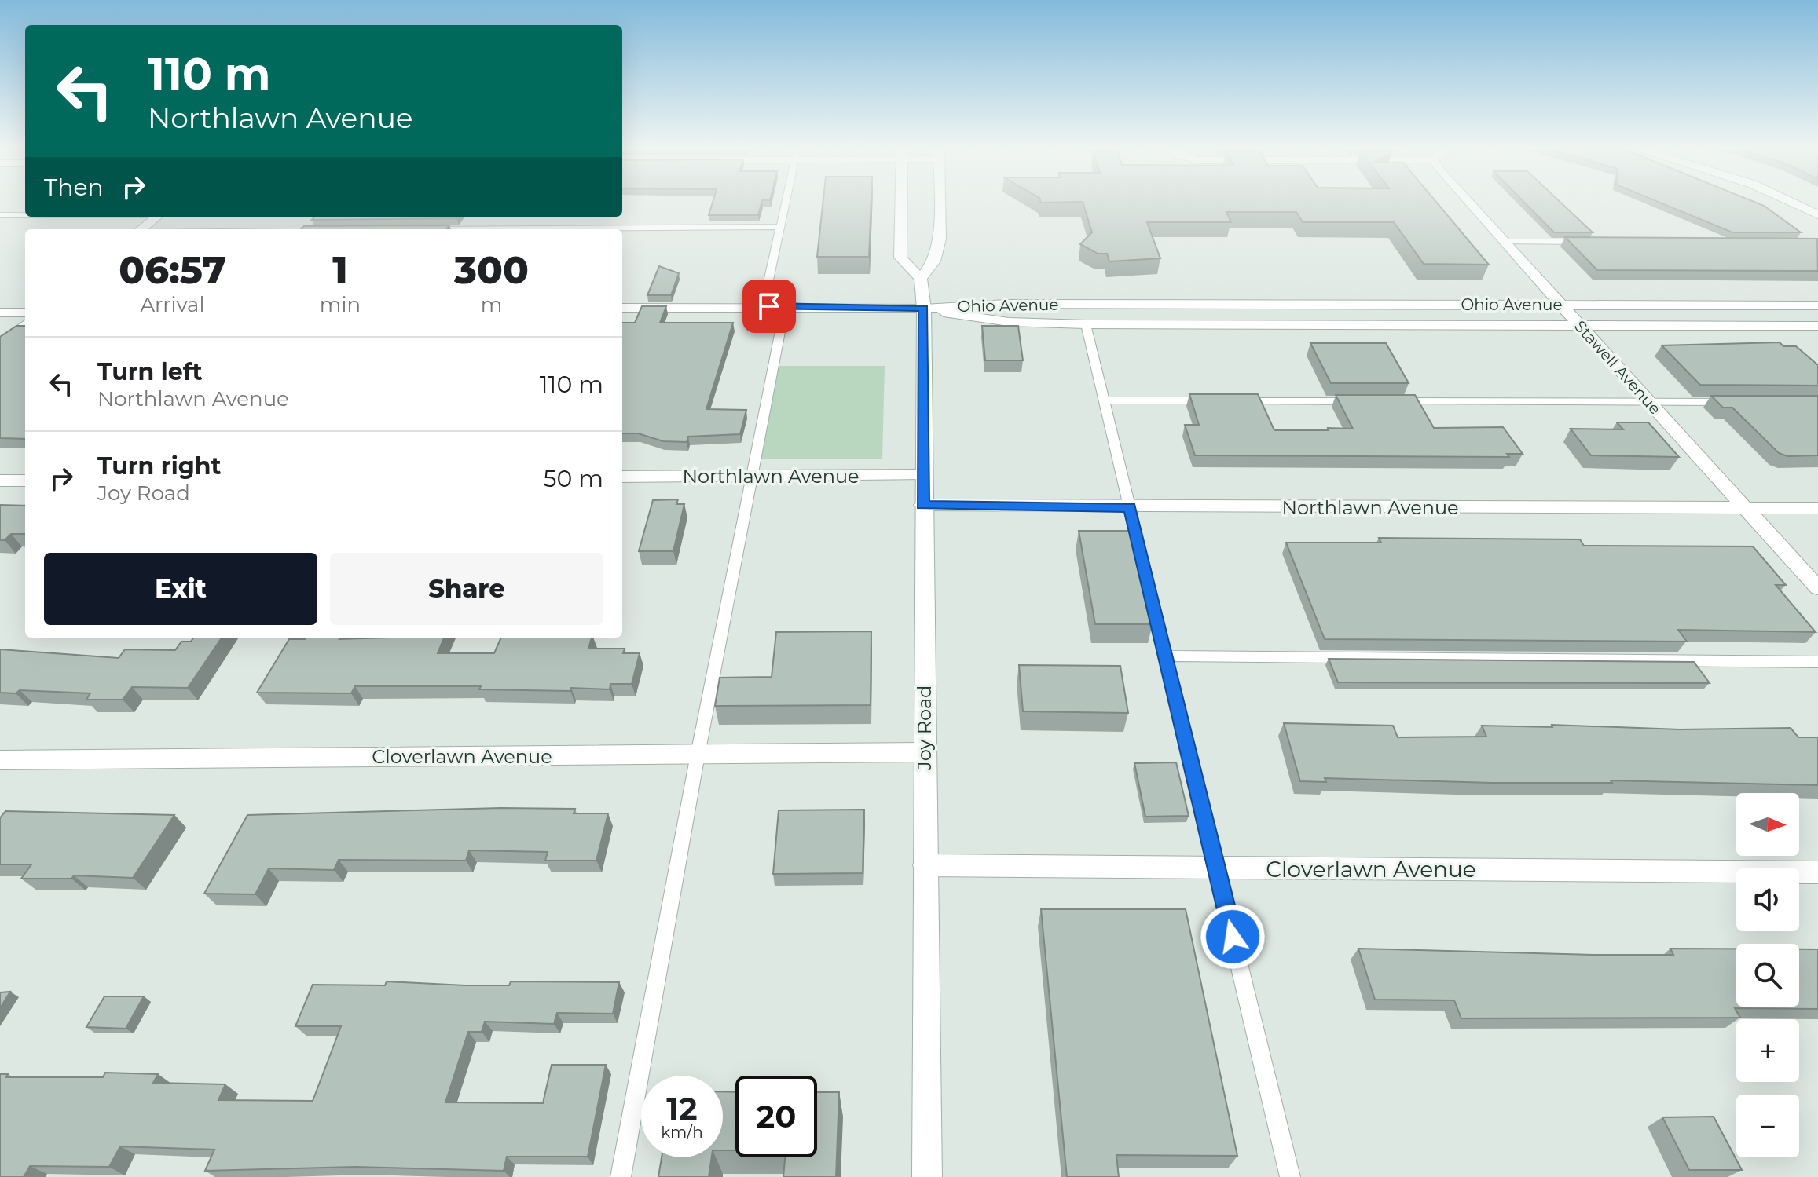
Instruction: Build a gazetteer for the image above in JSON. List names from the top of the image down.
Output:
{
  "streets": {
    "street": [
      "Ohio Avenue",
      "Stawell Avenue",
      "Northlawn Avenue",
      "Joy Road",
      "Cloverlawn Avenue"
    ]
  },
  "crossings": [
    ["Ohio Avenue", "Stawell Avenue"],
    ["Ohio Avenue", "Joy Road"],
    ["Stawell Avenue", "Northlawn Avenue"],
    ["Northlawn Avenue", "Joy Road"],
    ["Joy Road", "Cloverlawn Avenue"]
  ],
  "north": "right",
  "page": {
    "turn": ["110 m", "Northlawn Avenue"],
    "then": "Then",
    "eta": [
      "06:57",
      "Arrival",
      "1",
      "min",
      "300",
      "m"
    ],
    "list": [
      {
        "name": "Turn left",
        "note": "Northlawn Avenue",
        "value": "110 m"
      },
      {
        "name": "Turn right",
        "note": "Joy Road",
        "value": "50 m"
      }
    ],
    "buttons": ["Exit", "Share"],
    "map_buttons": ["+", "−"],
    "speed": "12 km/h",
    "limit": "20"
  }
}
